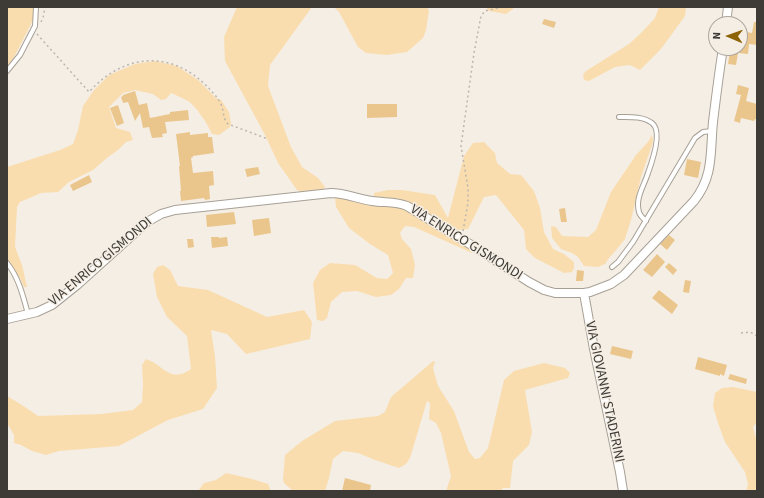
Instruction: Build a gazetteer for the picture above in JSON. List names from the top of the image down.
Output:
{
  "streets": {
    "street": ["VIA ENRICO GISMONDI", "VIA GIOVANNI STADERINI"]
  },
  "crossings": [
    ["VIA ENRICO GISMONDI", "VIA GIOVANNI STADERINI"]
  ],
  "north": "left"
}
